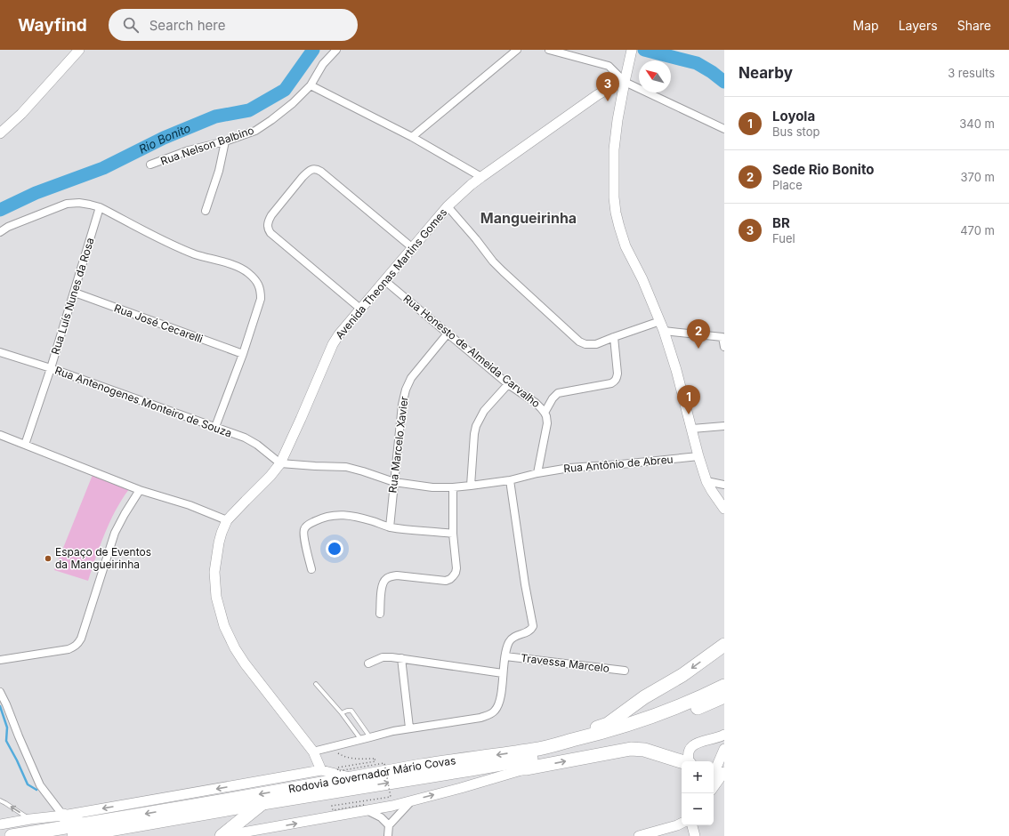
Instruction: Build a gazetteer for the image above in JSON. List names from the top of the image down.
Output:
{
  "streets": {
    "highway": ["Rodovia Governador Mário Covas"],
    "street": [
      "Rua Nelson Balbino",
      "Avenida Theonas Martins Gomes",
      "Rua Luís Nunes da Rosa",
      "Rua José Cecarelli",
      "Rua Honesto de Almeida Carvalho",
      "Rua Antenogenes Monteiro de Souza",
      "Rua Marcelo Xavier",
      "Rua Antônio de Abreu",
      "Travessa Marcelo"
    ]
  },
  "crossings": [
    ["Avenida Theonas Martins Gomes", "Rua Honesto de Almeida Carvalho"],
    ["Avenida Theonas Martins Gomes", "Rua Antenogenes Monteiro de Souza"],
    ["Avenida Theonas Martins Gomes", "Rua Antônio de Abreu"],
    ["Rua Luís Nunes da Rosa", "Rua José Cecarelli"],
    ["Rua Luís Nunes da Rosa", "Rua Antenogenes Monteiro de Souza"],
    ["Rua Honesto de Almeida Carvalho", "Rua Marcelo Xavier"],
    ["Rua Honesto de Almeida Carvalho", "Rua Antônio de Abreu"],
    ["Rua Antenogenes Monteiro de Souza", "Rua Antônio de Abreu"],
    ["Rua Marcelo Xavier", "Rua Antônio de Abreu"]
  ],
  "districts": ["Mangueirinha"],
  "water": ["Rio Bonito"],
  "places": ["Espaço de Eventos da Mangueirinha"],
  "north": "top left",
  "page": {
    "header": "Wayfind",
    "search": "Search here",
    "nav": ["Map", "Layers", "Share"],
    "heading": ["Nearby", "3 results"],
    "pins": ["3", "2", "1"],
    "list": [
      {
        "mark": "1",
        "name": "Loyola",
        "note": "Bus stop",
        "value": "340 m"
      },
      {
        "mark": "2",
        "name": "Sede Rio Bonito",
        "note": "Place",
        "value": "370 m"
      },
      {
        "mark": "3",
        "name": "BR",
        "note": "Fuel",
        "value": "470 m"
      }
    ],
    "map_buttons": ["+", "−"]
  }
}
